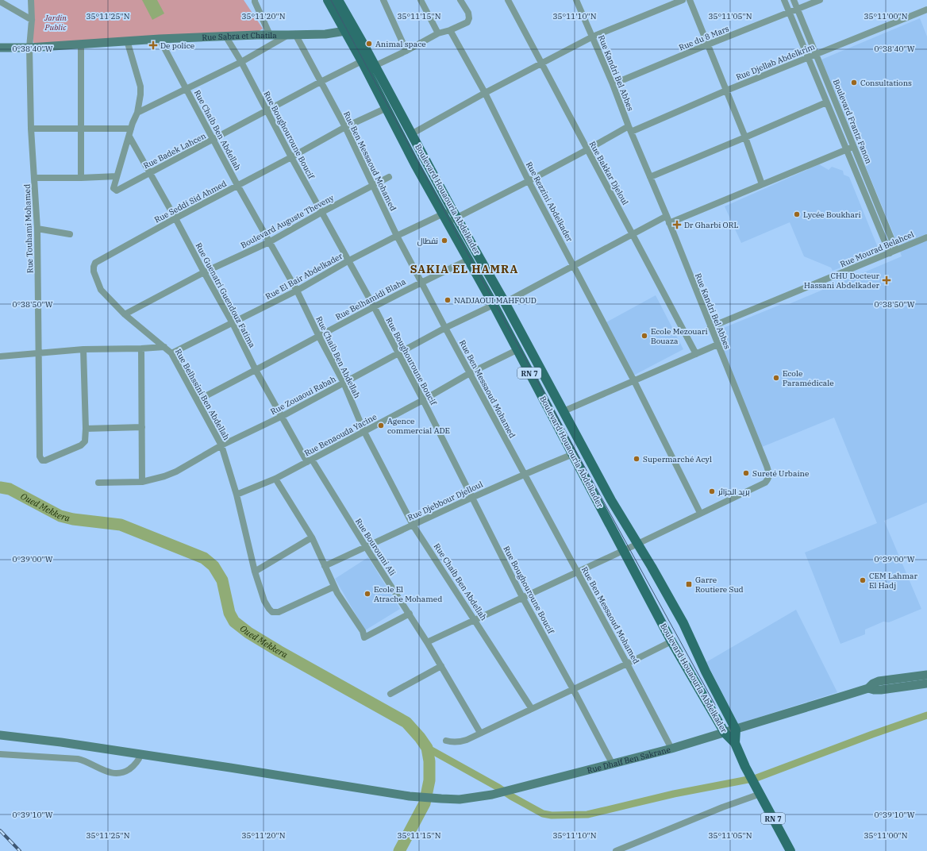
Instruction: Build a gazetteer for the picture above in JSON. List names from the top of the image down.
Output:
{
  "streets": {
    "main road": [
      "Rue Sabra et Chatila",
      "Boulevard Houaouria Abdelkader",
      "RN 7",
      "Rue Dhaif Ben Sakrane"
    ],
    "street": [
      "Rue du 8 Mars",
      "Rue Djellab Abdelkrim",
      "Rue Kandri Bel Abbes",
      "Boulevard Frantz Fanon",
      "Rue Chaib Ben Abdellah",
      "Rue Boughouroune Boucif",
      "Rue Badek Lahcen",
      "Rue Ben Messaoud Mohamed",
      "Rue Bakkar Djeloul",
      "Rue Seddi Sid Ahmed",
      "Rue Rezzini Abdelkader",
      "Boulevard Auguste Theveny",
      "Rue Touhami Mohamed",
      "Rue Mourad Belahcel",
      "Rue El Bair Abdelkader",
      "Rue Guenatri Guendouz Fatima",
      "Rue Belhamidi Blaha",
      "Rue Belhssini Ben Abdellah",
      "Rue Zouaoui Rabah",
      "Rue Benaouda Yacine",
      "Rue Djebbour Djelloul",
      "Rue Bouroumi Ali"
    ]
  },
  "crossings": [
    ["Rue Sabra et Chatila", "Rue Chaib Ben Abdellah"],
    ["Rue Sabra et Chatila", "Rue Boughouroune Boucif"],
    ["Rue Sabra et Chatila", "Rue Ben Messaoud Mohamed"],
    ["Rue Sabra et Chatila", "Boulevard Houaouria Abdelkader"],
    ["Rue Sabra et Chatila", "Rue Touhami Mohamed"],
    ["Rue du 8 Mars", "Rue Kandri Bel Abbes"],
    ["Rue du 8 Mars", "Boulevard Frantz Fanon"],
    ["Rue Djellab Abdelkrim", "Rue Kandri Bel Abbes"],
    ["Rue Djellab Abdelkrim", "Boulevard Frantz Fanon"],
    ["Rue Djellab Abdelkrim", "Rue Bakkar Djeloul"],
    ["Rue Djellab Abdelkrim", "Boulevard Houaouria Abdelkader"],
    ["Rue Djellab Abdelkrim", "Rue Rezzini Abdelkader"],
    ["Rue Kandri Bel Abbes", "Boulevard Houaouria Abdelkader"],
    ["Rue Kandri Bel Abbes", "Rue Rezzini Abdelkader"],
    ["Rue Kandri Bel Abbes", "Rue Mourad Belahcel"],
    ["Boulevard Frantz Fanon", "Rue Mourad Belahcel"],
    ["Rue Chaib Ben Abdellah", "Rue Badek Lahcen"],
    ["Rue Chaib Ben Abdellah", "Rue Seddi Sid Ahmed"],
    ["Rue Chaib Ben Abdellah", "Boulevard Auguste Theveny"],
    ["Rue Chaib Ben Abdellah", "Rue El Bair Abdelkader"],
    ["Rue Chaib Ben Abdellah", "Rue Belhamidi Blaha"],
    ["Rue Chaib Ben Abdellah", "Rue Zouaoui Rabah"],
    ["Rue Chaib Ben Abdellah", "Rue Benaouda Yacine"],
    ["Rue Chaib Ben Abdellah", "Rue Djebbour Djelloul"],
    ["Rue Boughouroune Boucif", "Rue Badek Lahcen"],
    ["Rue Boughouroune Boucif", "Rue Seddi Sid Ahmed"],
    ["Rue Boughouroune Boucif", "Boulevard Auguste Theveny"],
    ["Rue Boughouroune Boucif", "Rue El Bair Abdelkader"],
    ["Rue Boughouroune Boucif", "Rue Belhamidi Blaha"],
    ["Rue Boughouroune Boucif", "Rue Zouaoui Rabah"],
    ["Rue Boughouroune Boucif", "Rue Benaouda Yacine"],
    ["Rue Boughouroune Boucif", "Rue Djebbour Djelloul"],
    ["Rue Boughouroune Boucif", "Rue Dhaif Ben Sakrane"],
    ["Rue Badek Lahcen", "Rue Ben Messaoud Mohamed"],
    ["Rue Badek Lahcen", "Boulevard Houaouria Abdelkader"],
    ["Rue Badek Lahcen", "Rue Guenatri Guendouz Fatima"],
    ["Rue Ben Messaoud Mohamed", "Rue Seddi Sid Ahmed"],
    ["Rue Ben Messaoud Mohamed", "Boulevard Auguste Theveny"],
    ["Rue Ben Messaoud Mohamed", "Rue El Bair Abdelkader"],
    ["Rue Ben Messaoud Mohamed", "Rue Belhamidi Blaha"],
    ["Rue Ben Messaoud Mohamed", "Rue Zouaoui Rabah"],
    ["Rue Ben Messaoud Mohamed", "Rue Benaouda Yacine"],
    ["Rue Ben Messaoud Mohamed", "Rue Djebbour Djelloul"],
    ["Rue Ben Messaoud Mohamed", "Rue Dhaif Ben Sakrane"],
    ["Boulevard Houaouria Abdelkader", "Rue Seddi Sid Ahmed"],
    ["Boulevard Houaouria Abdelkader", "Rue El Bair Abdelkader"],
    ["Boulevard Houaouria Abdelkader", "Rue Belhamidi Blaha"],
    ["Boulevard Houaouria Abdelkader", "RN 7"],
    ["Boulevard Houaouria Abdelkader", "Rue Zouaoui Rabah"],
    ["Boulevard Houaouria Abdelkader", "Rue Benaouda Yacine"],
    ["Boulevard Houaouria Abdelkader", "Rue Djebbour Djelloul"],
    ["Boulevard Houaouria Abdelkader", "Rue Dhaif Ben Sakrane"],
    ["Rue Seddi Sid Ahmed", "Rue Guenatri Guendouz Fatima"],
    ["Rue Seddi Sid Ahmed", "Rue Belhssini Ben Abdellah"],
    ["Boulevard Auguste Theveny", "Rue Guenatri Guendouz Fatima"],
    ["Boulevard Auguste Theveny", "Rue Belhssini Ben Abdellah"],
    ["Rue El Bair Abdelkader", "Rue Guenatri Guendouz Fatima"],
    ["Rue El Bair Abdelkader", "Rue Belhssini Ben Abdellah"],
    ["Rue Guenatri Guendouz Fatima", "Rue Belhamidi Blaha"],
    ["Rue Guenatri Guendouz Fatima", "Rue Zouaoui Rabah"],
    ["Rue Guenatri Guendouz Fatima", "Rue Benaouda Yacine"],
    ["Rue Guenatri Guendouz Fatima", "Rue Bouroumi Ali"],
    ["Rue Belhamidi Blaha", "Rue Belhssini Ben Abdellah"],
    ["Rue Belhssini Ben Abdellah", "Rue Zouaoui Rabah"],
    ["Rue Belhssini Ben Abdellah", "Rue Benaouda Yacine"],
    ["Rue Benaouda Yacine", "Rue Bouroumi Ali"],
    ["Rue Djebbour Djelloul", "Rue Bouroumi Ali"]
  ],
  "districts": ["SAKIA EL HAMRA"],
  "water": ["Oued Mekkera"],
  "parks": ["Jardin Public"],
  "places": {
    "other": [
      "Animal space",
      "Consultations",
      "Lycée Boukhari",
      "نفطال",
      "NADJAOUI MAHFOUD",
      "Ecole Mezouari Bouaza",
      "Ecole Paramédicale",
      "Agence commercial ADE",
      "Supermarché Acyl",
      "Sureté Urbaine",
      "بريد الجزائر",
      "CEM Lahmar El Hadj",
      "Ecole El Atrache Mohamed"
    ],
    "health": ["De police", "Dr Gharbi ORL", "CHU Docteur Hassani Abdelkader"],
    "transit": ["Garre Routiere Sud"]
  },
  "coordinates": [
    "35°11'25\"N",
    "35°11'20\"N",
    "35°11'15\"N",
    "35°11'10\"N",
    "35°11'05\"N",
    "35°11'00\"N",
    "0°38'40\"W",
    "0°38'50\"W",
    "0°39'00\"W",
    "0°39'10\"W"
  ]
}
